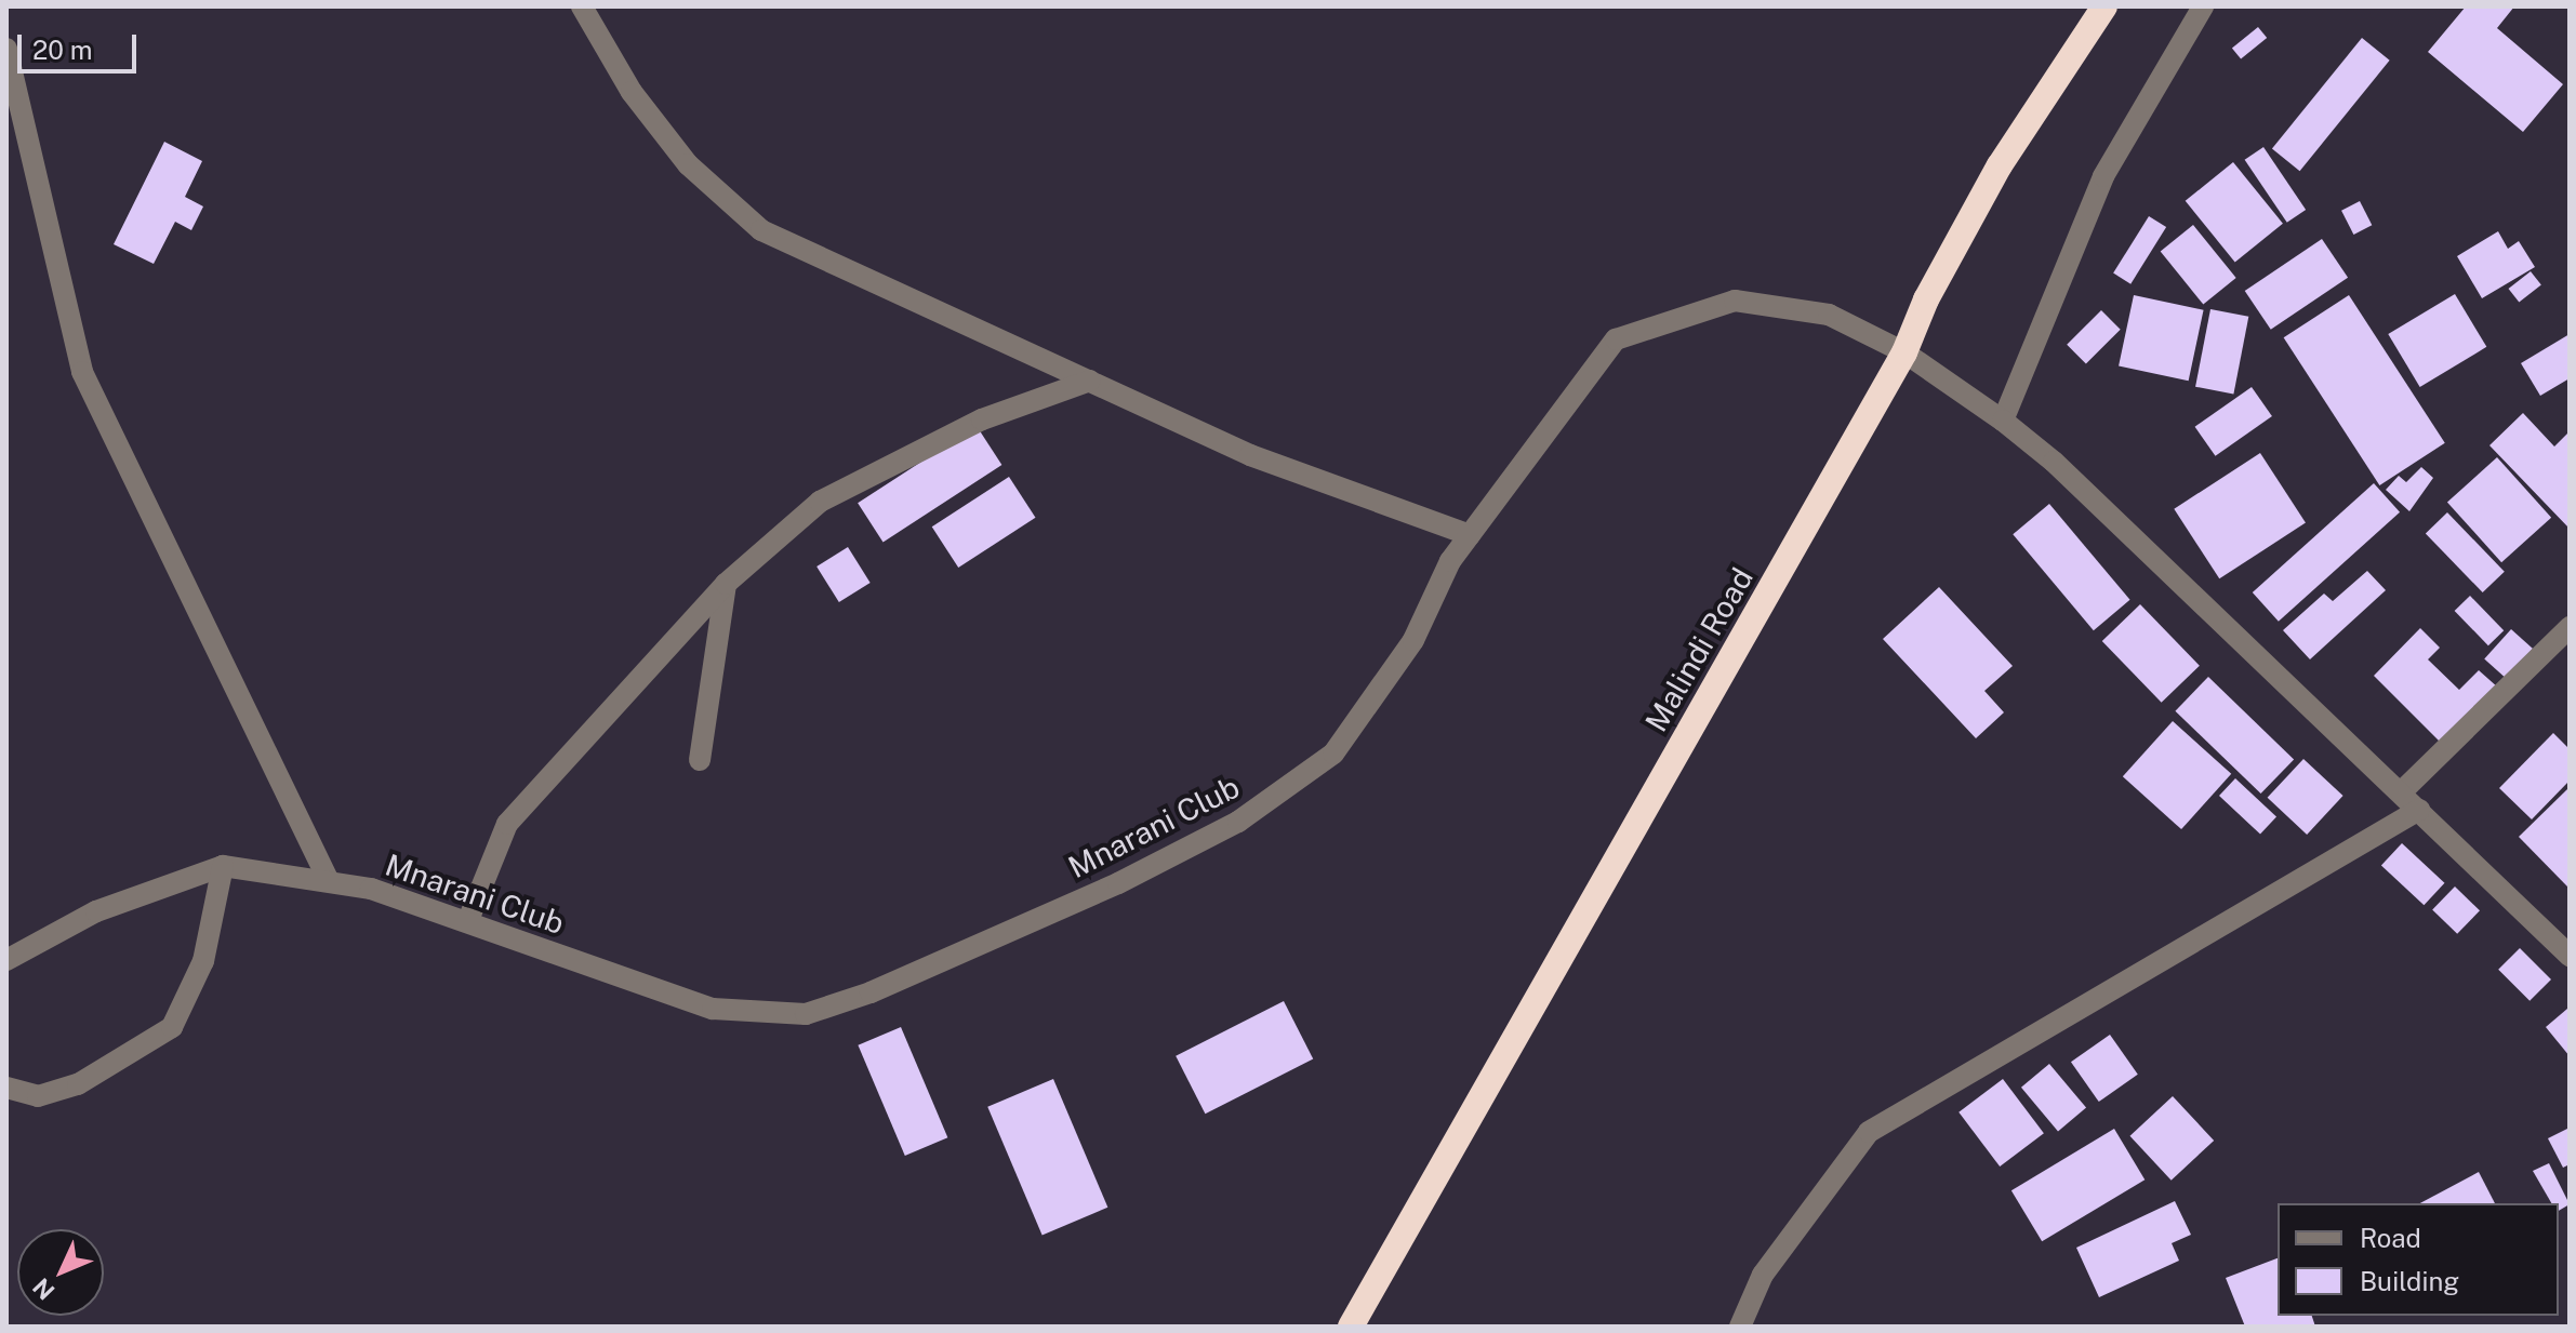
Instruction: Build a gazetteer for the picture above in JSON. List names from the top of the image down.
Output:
{
  "streets": {
    "highway": ["Malindi Road"],
    "street": ["Mnarani Club"]
  },
  "crossings": [
    ["Malindi Road", "Mnarani Club"]
  ],
  "legend": ["Road", "Building"],
  "scale_bar": "20 m",
  "north": "bottom left"
}
